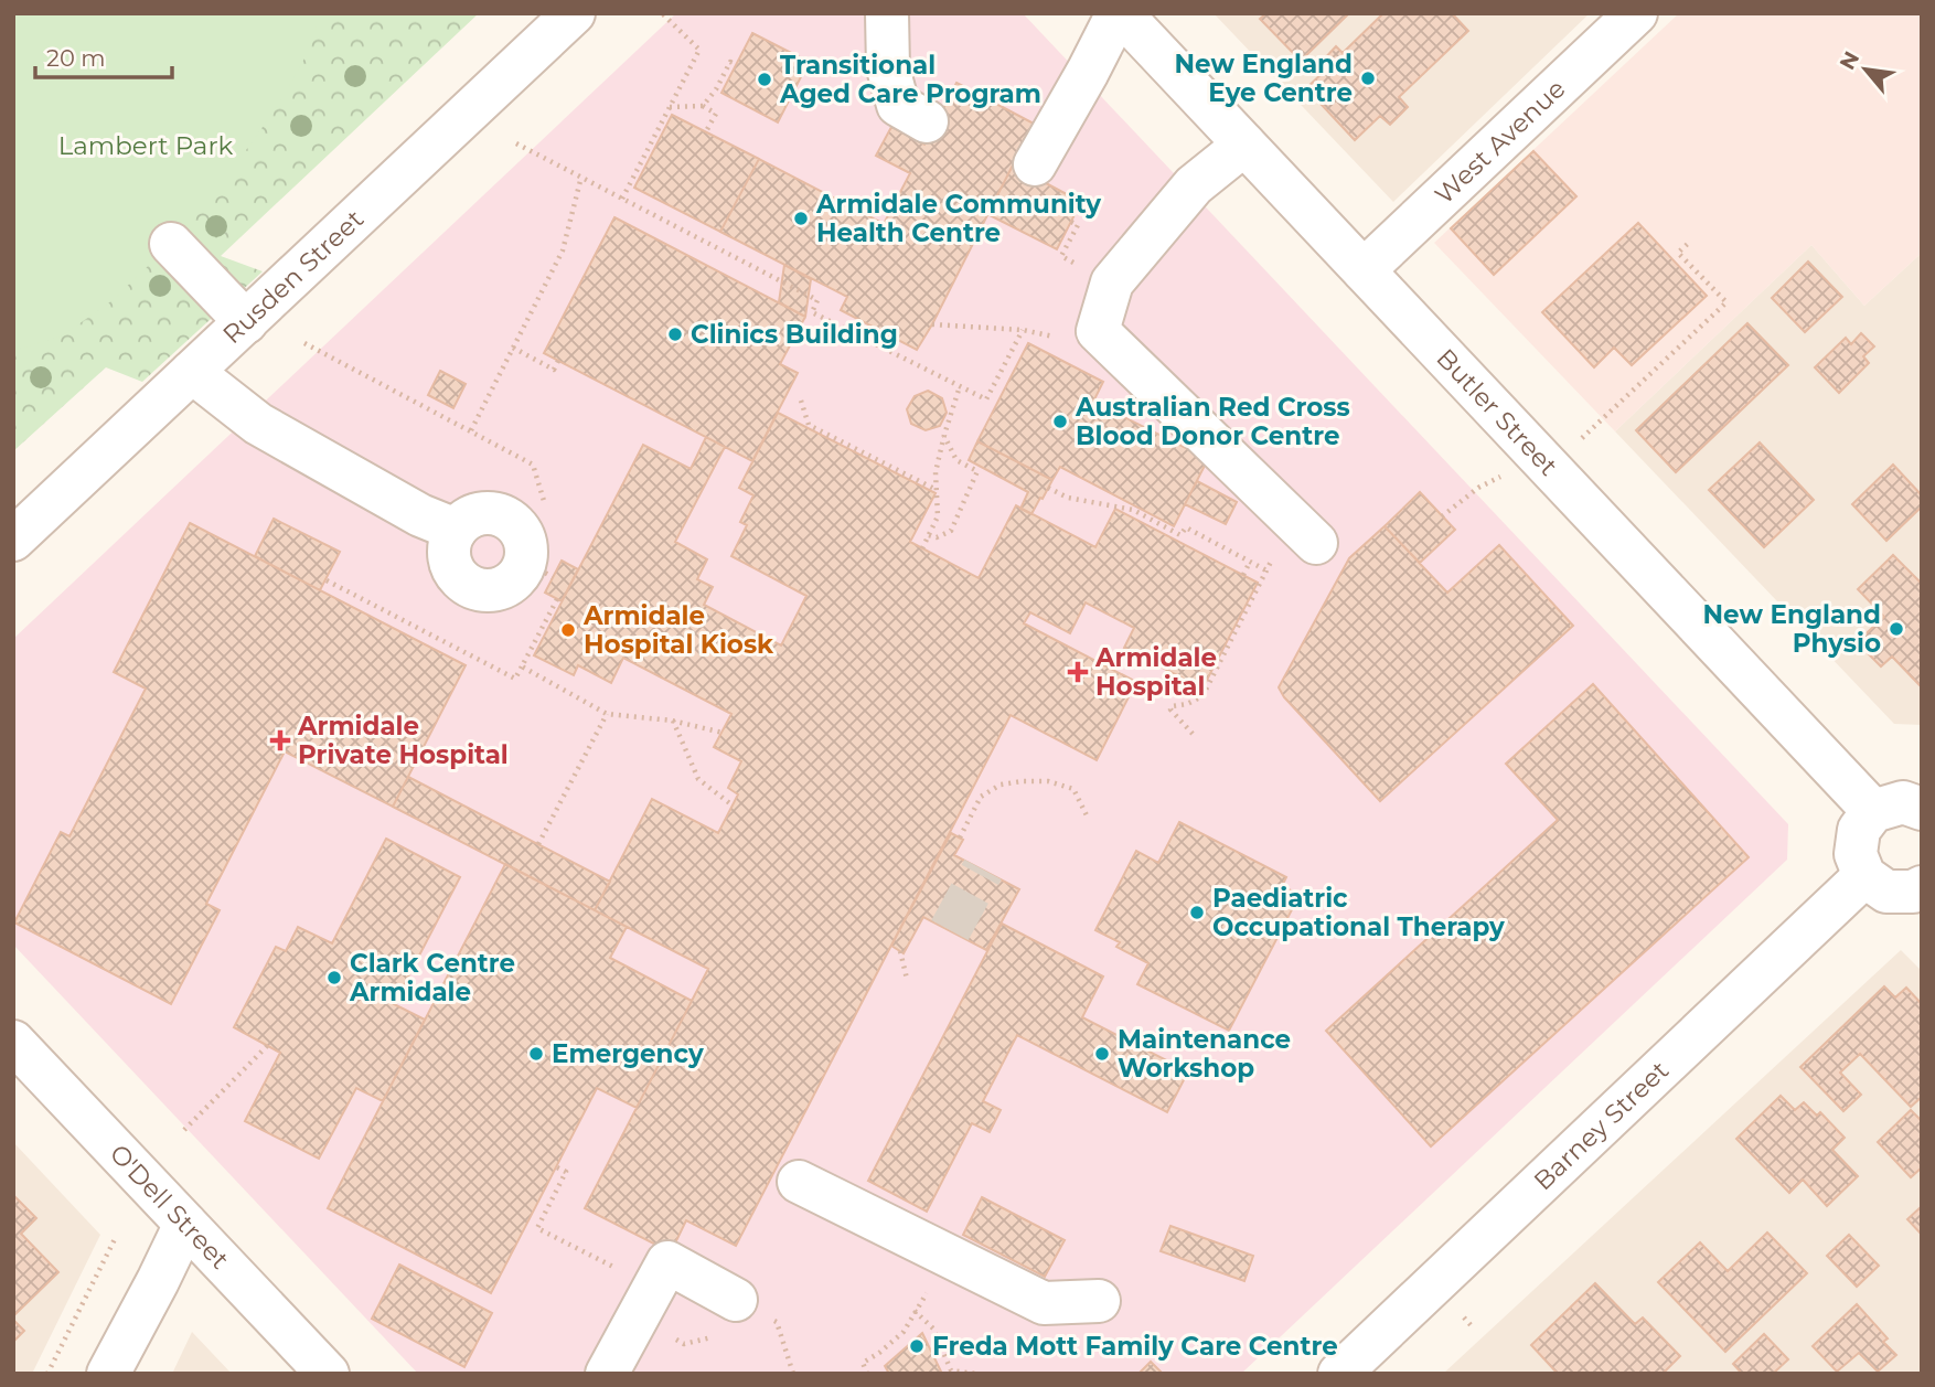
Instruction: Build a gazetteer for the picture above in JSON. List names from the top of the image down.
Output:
{
  "streets": {
    "street": [
      "West Avenue",
      "Rusden Street",
      "Butler Street",
      "Barney Street",
      "O'Dell Street"
    ]
  },
  "crossings": [
    ["West Avenue", "Butler Street"]
  ],
  "parks": ["Lambert Park"],
  "places": {
    "other": [
      "New England Eye Centre",
      "Transitional Aged Care Program",
      "Armidale Community Health Centre",
      "Clinics Building",
      "Australian Red Cross Blood Donor Centre",
      "New England Physio",
      "Armidale Hospital Kiosk",
      "Paediatric Occupational Therapy",
      "Clark Centre Armidale",
      "Emergency",
      "Maintenance Workshop",
      "Freda Mott Family Care Centre"
    ],
    "health": ["Armidale Hospital", "Armidale Private Hospital"]
  },
  "scale_bar": "20 m",
  "north": "top left"
}
